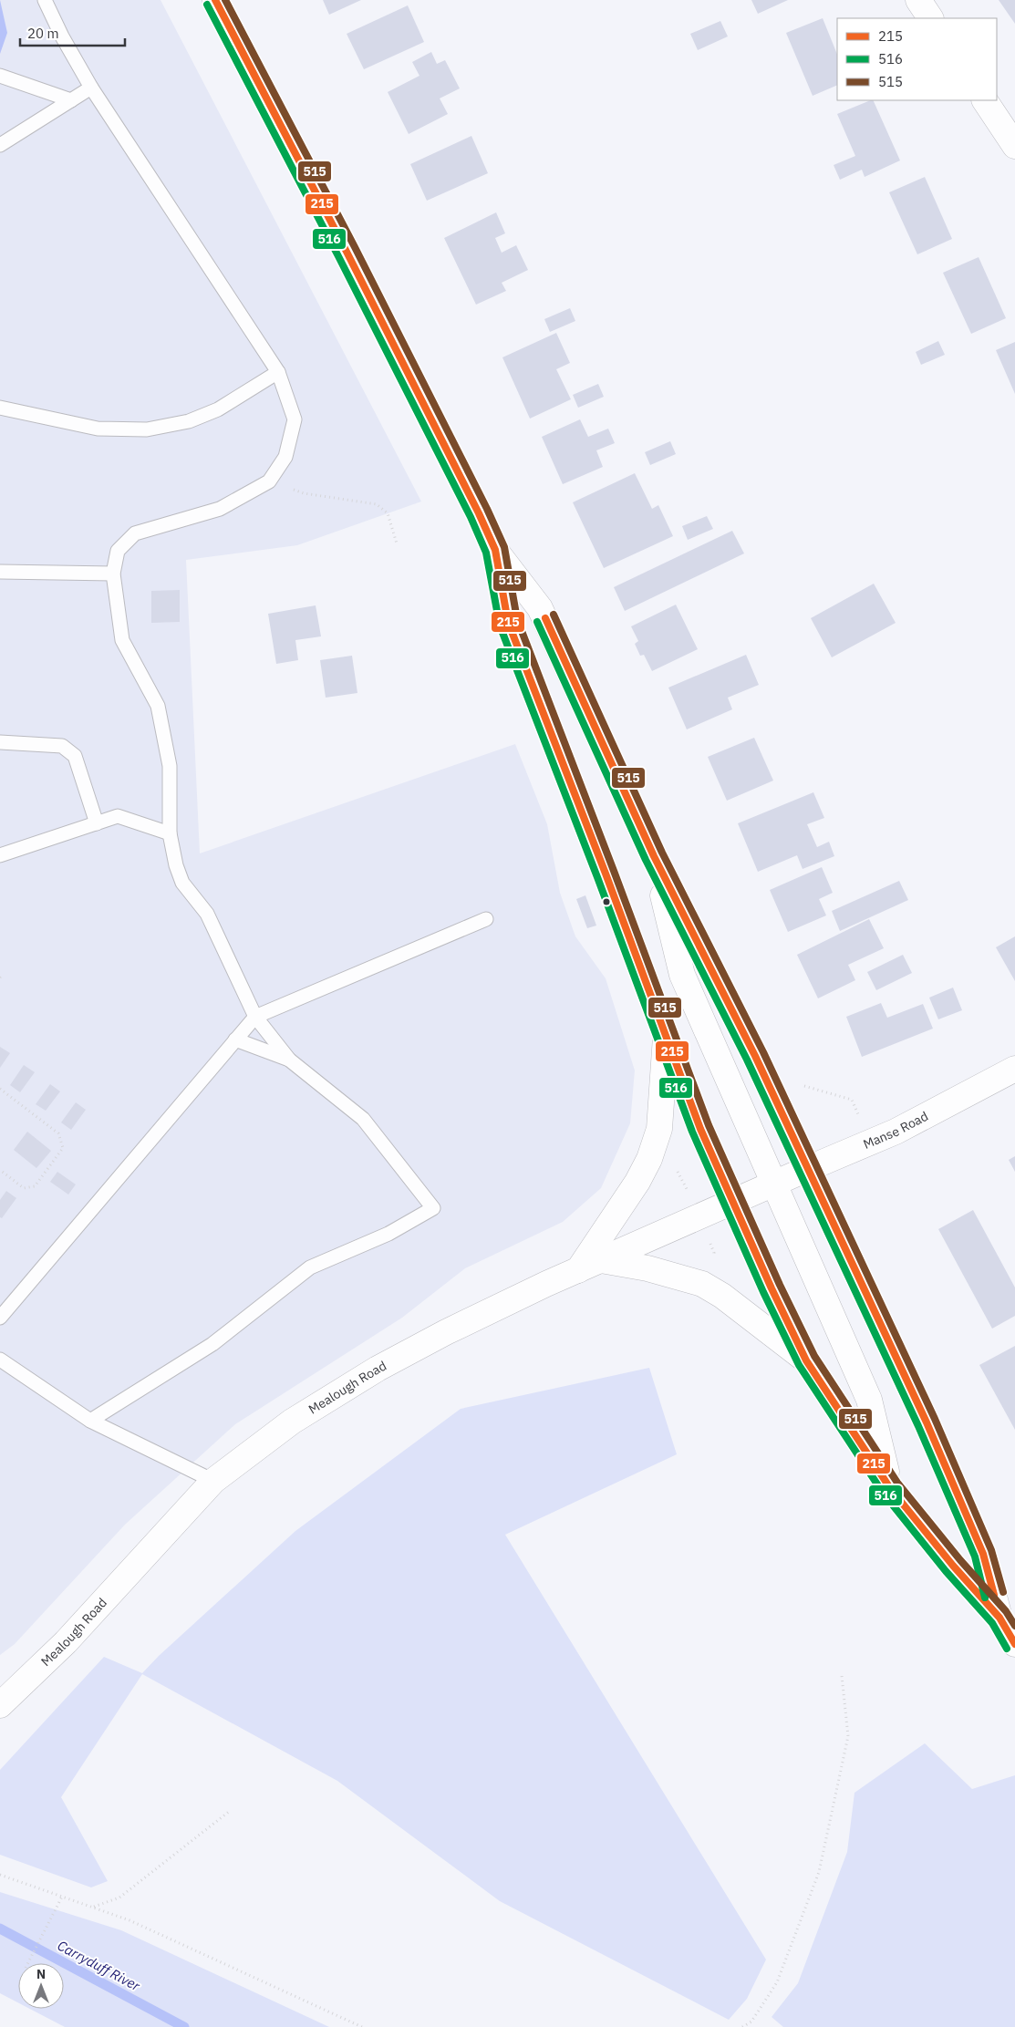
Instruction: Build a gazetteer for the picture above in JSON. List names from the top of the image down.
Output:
{
  "streets": {
    "main road": ["Manse Road", "Mealough Road"]
  },
  "crossings": [
    ["Manse Road", "Mealough Road"]
  ],
  "water": ["Carryduff River"],
  "lines": ["transit line 215", "transit line 515", "transit line 516"],
  "legend": ["215", "516", "515"],
  "scale_bar": "20 m",
  "north": "top"
}
